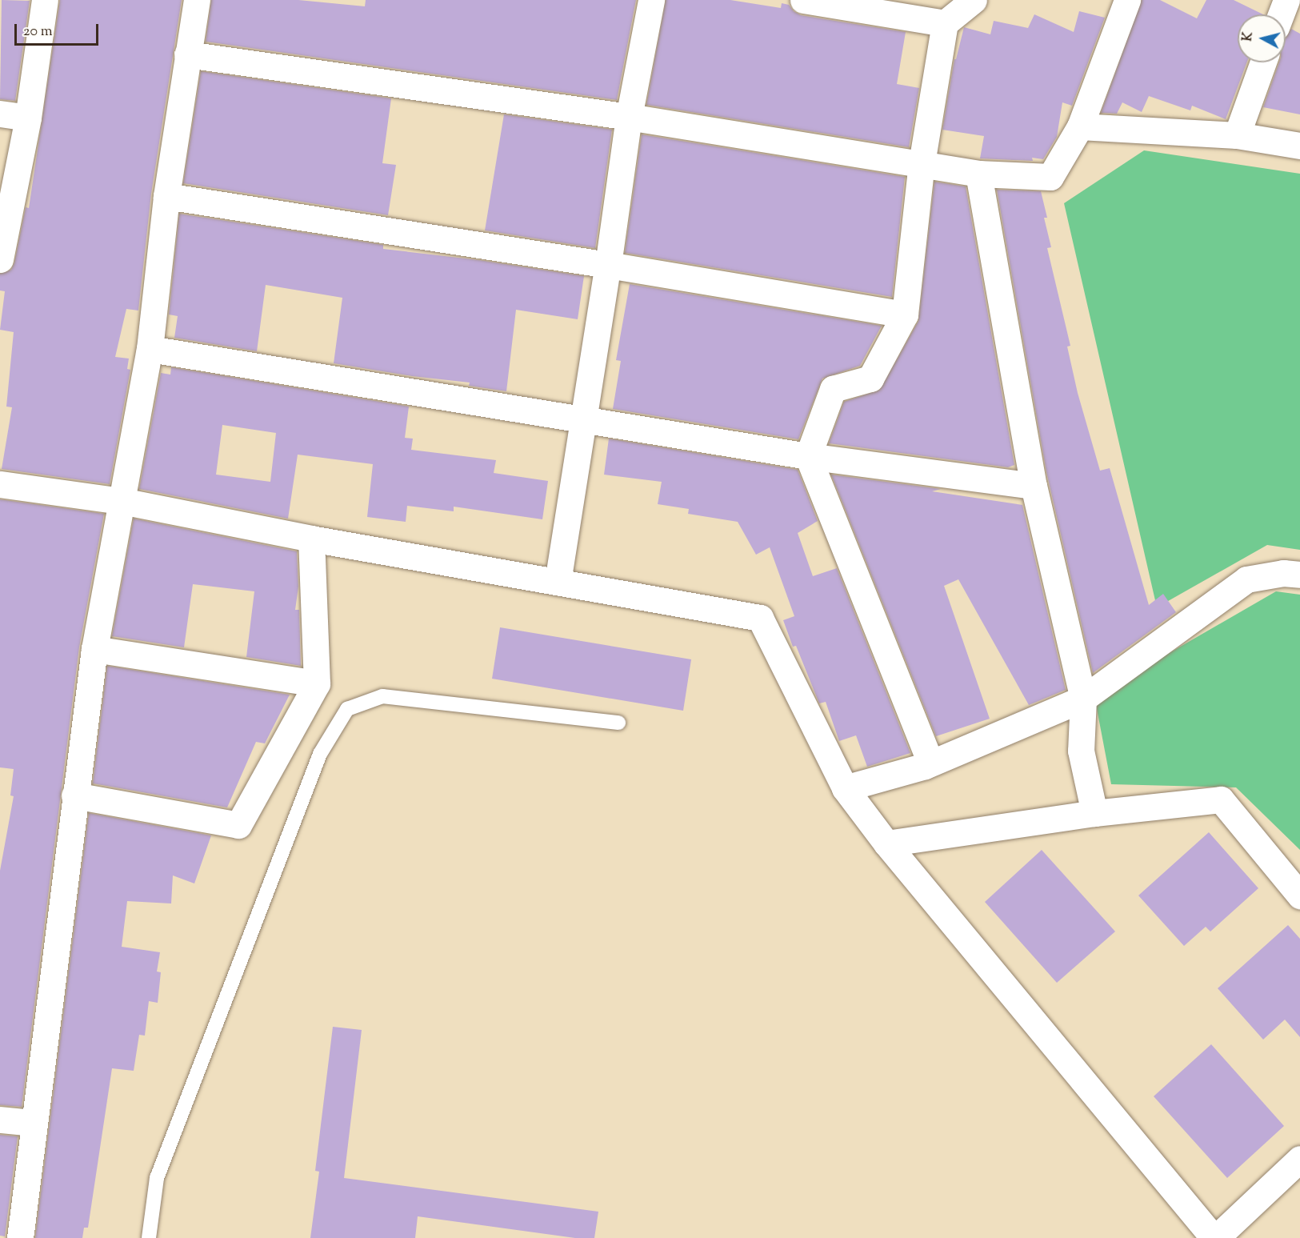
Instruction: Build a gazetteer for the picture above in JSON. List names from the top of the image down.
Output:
{
  "scale_bar": "20 m",
  "north": "left"
}
